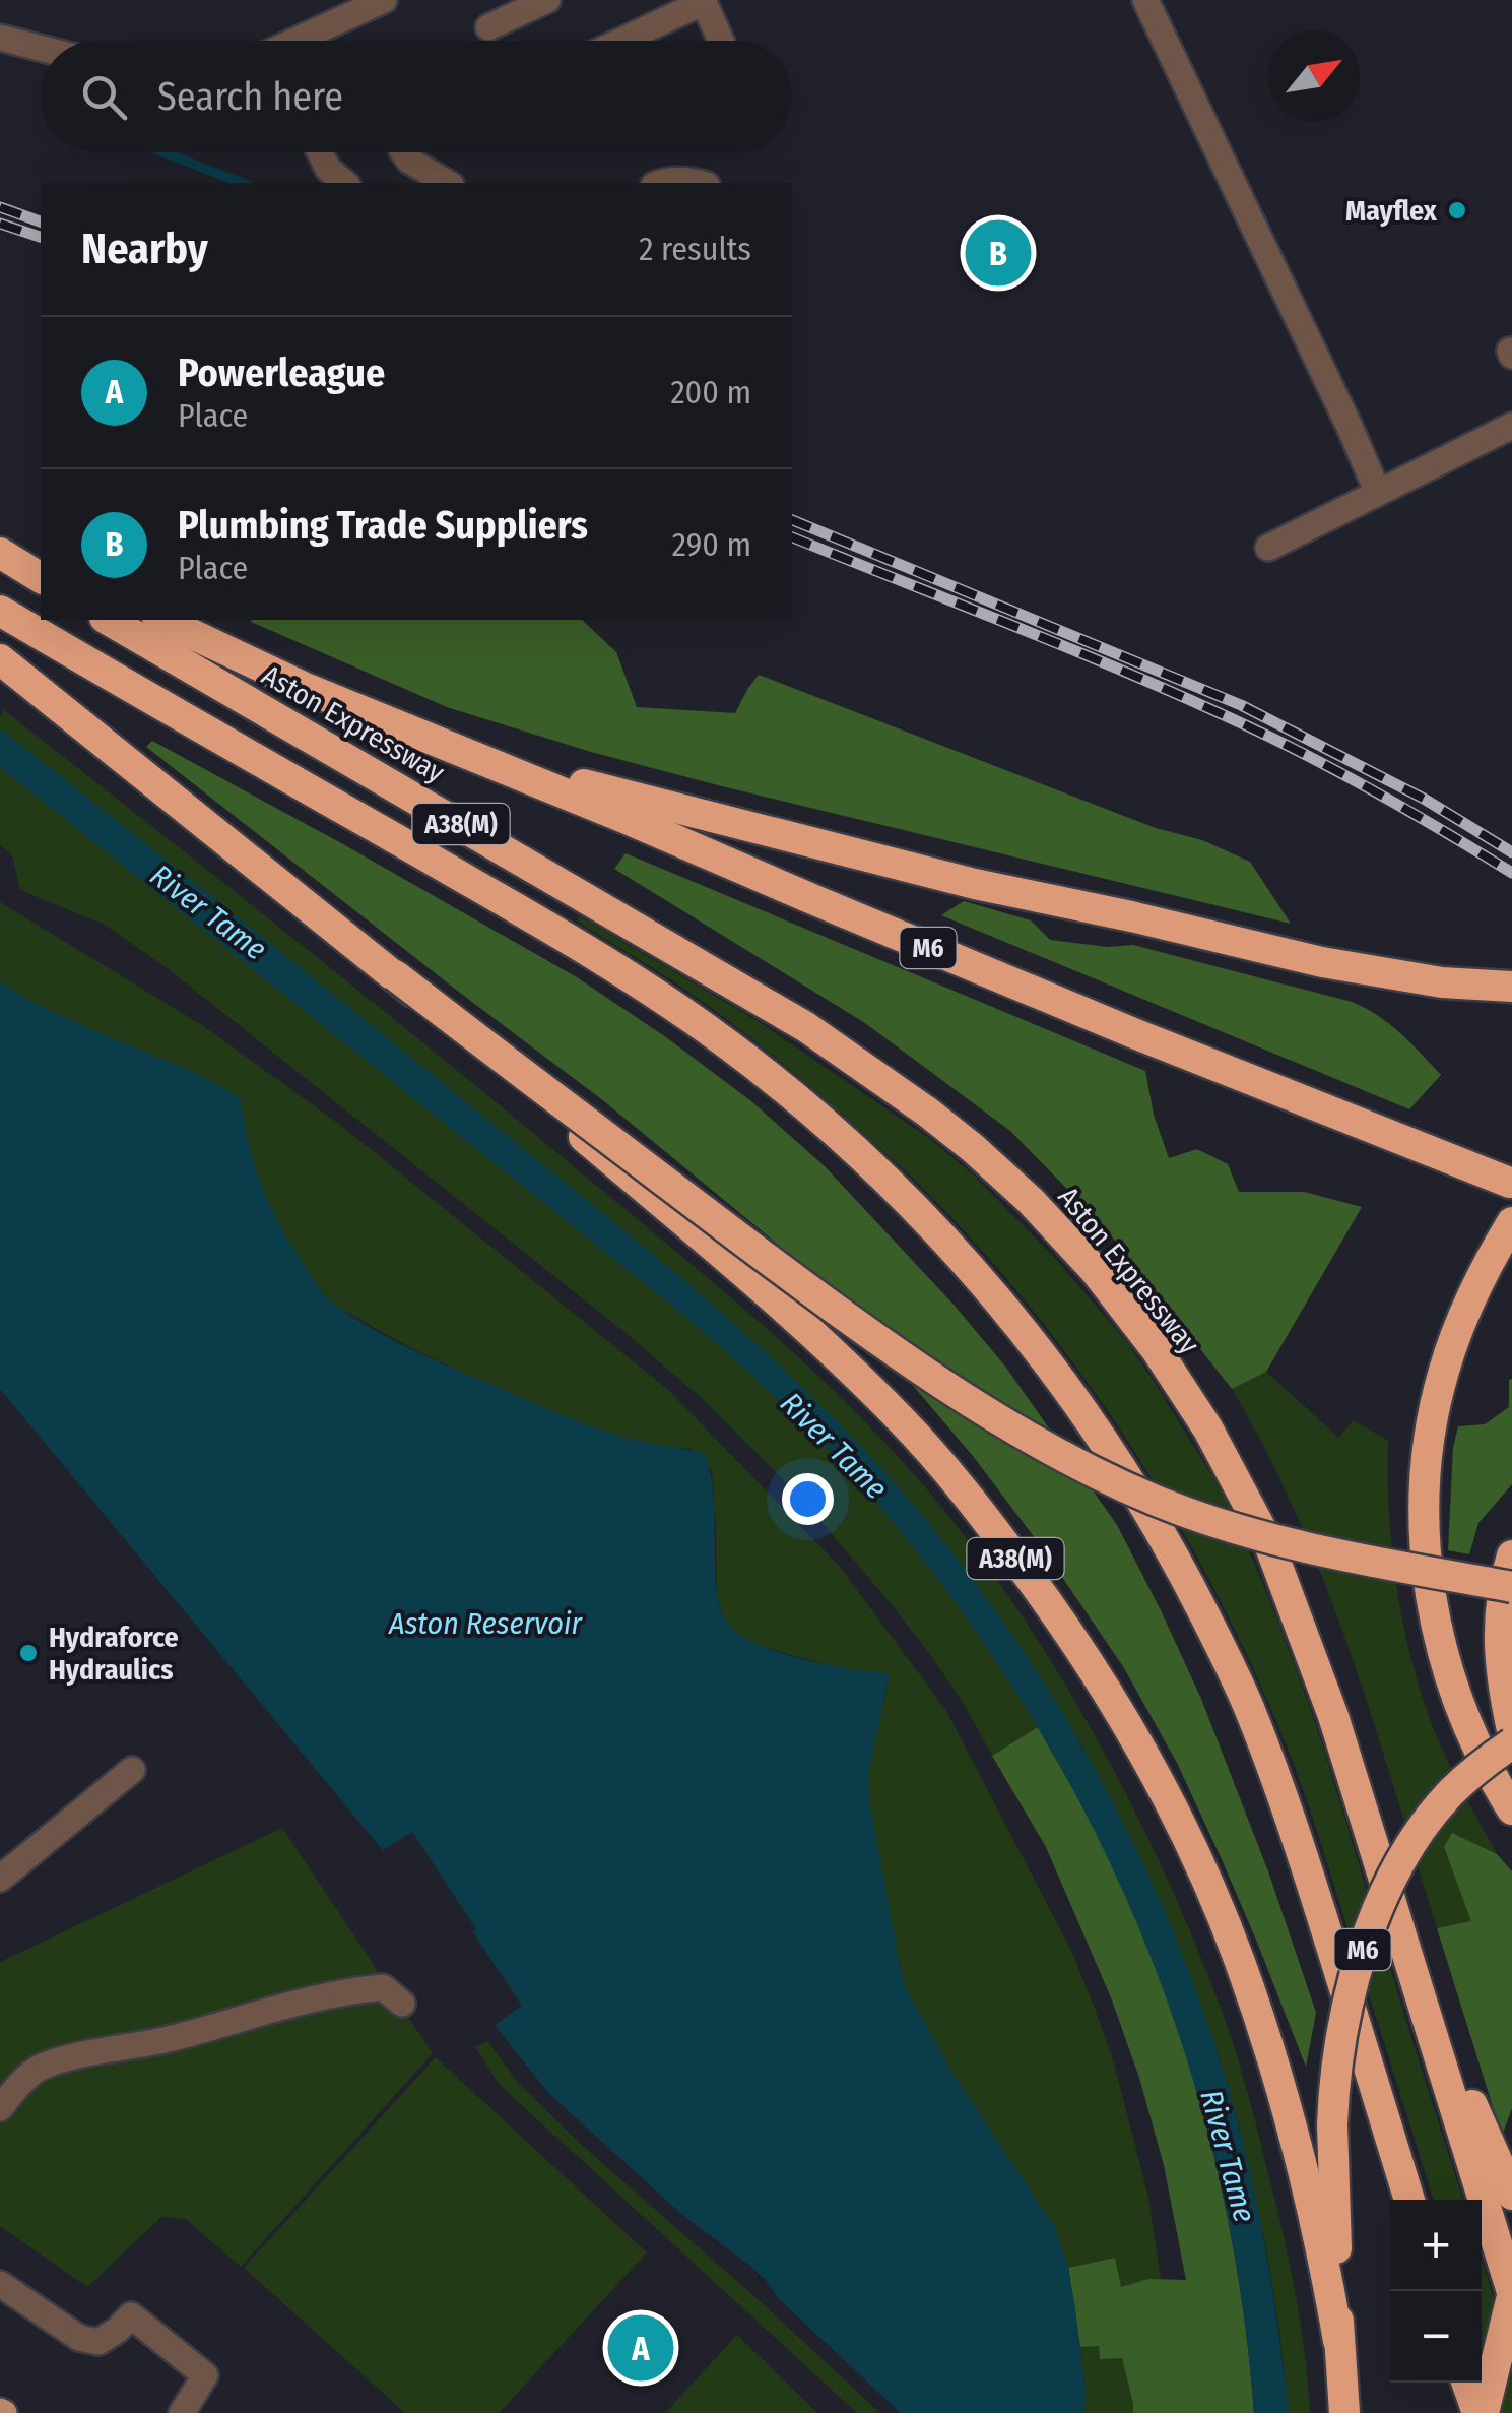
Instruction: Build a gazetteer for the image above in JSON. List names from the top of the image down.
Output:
{
  "streets": {
    "highway": ["Aston Expressway", "A38(M)", "M6"]
  },
  "crossings": [
    ["Aston Expressway", "A38(M)"],
    ["A38(M)", "M6"]
  ],
  "water": ["River Tame", "Aston Reservoir"],
  "places": ["Mayflex", "Hydraforce Hydraulics"],
  "north": "top right",
  "page": {
    "search": "Search here",
    "heading": ["Nearby", "2 results"],
    "pins": ["B", "A"],
    "list": [
      {
        "mark": "A",
        "name": "Powerleague",
        "note": "Place",
        "value": "200 m"
      },
      {
        "mark": "B",
        "name": "Plumbing Trade Suppliers",
        "note": "Place",
        "value": "290 m"
      }
    ],
    "map_buttons": ["+", "−"]
  }
}
